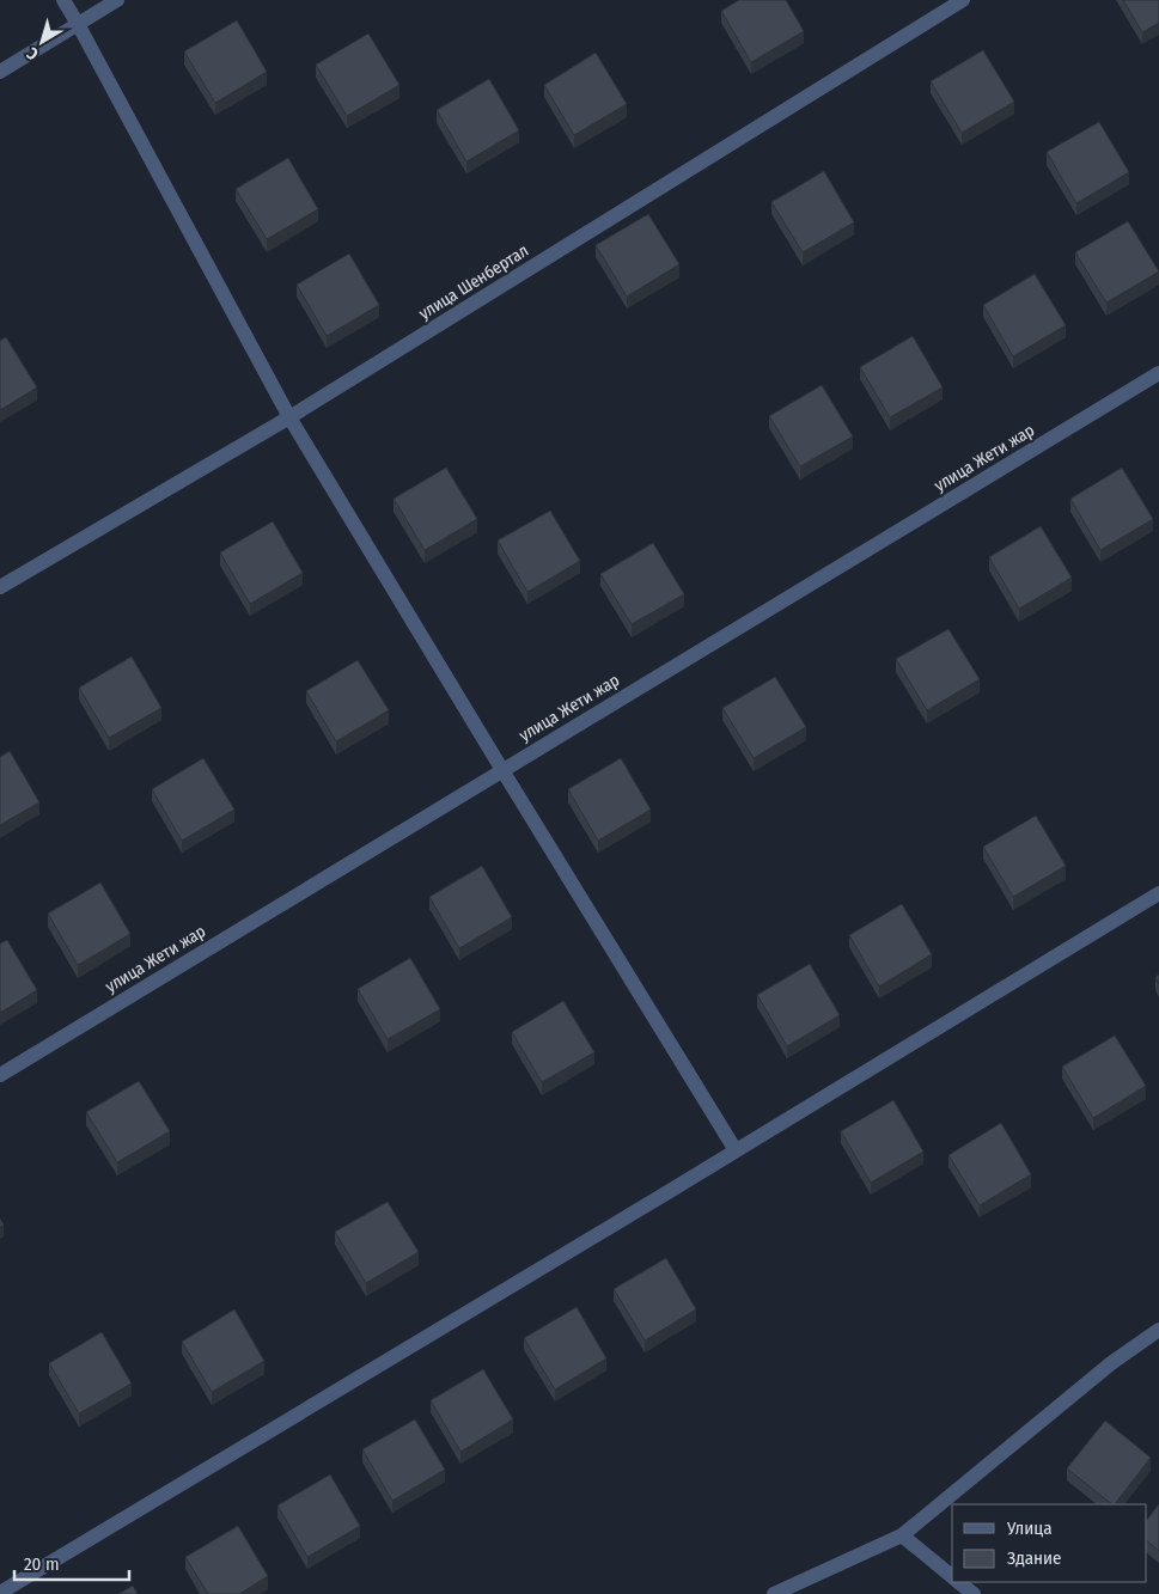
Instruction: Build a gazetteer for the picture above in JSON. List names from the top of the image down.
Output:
{
  "streets": {
    "street": ["улица Шенбертал", "улица Жети жар"]
  },
  "legend": ["Улица", "Здание"],
  "scale_bar": "20 m",
  "north": "bottom left"
}
